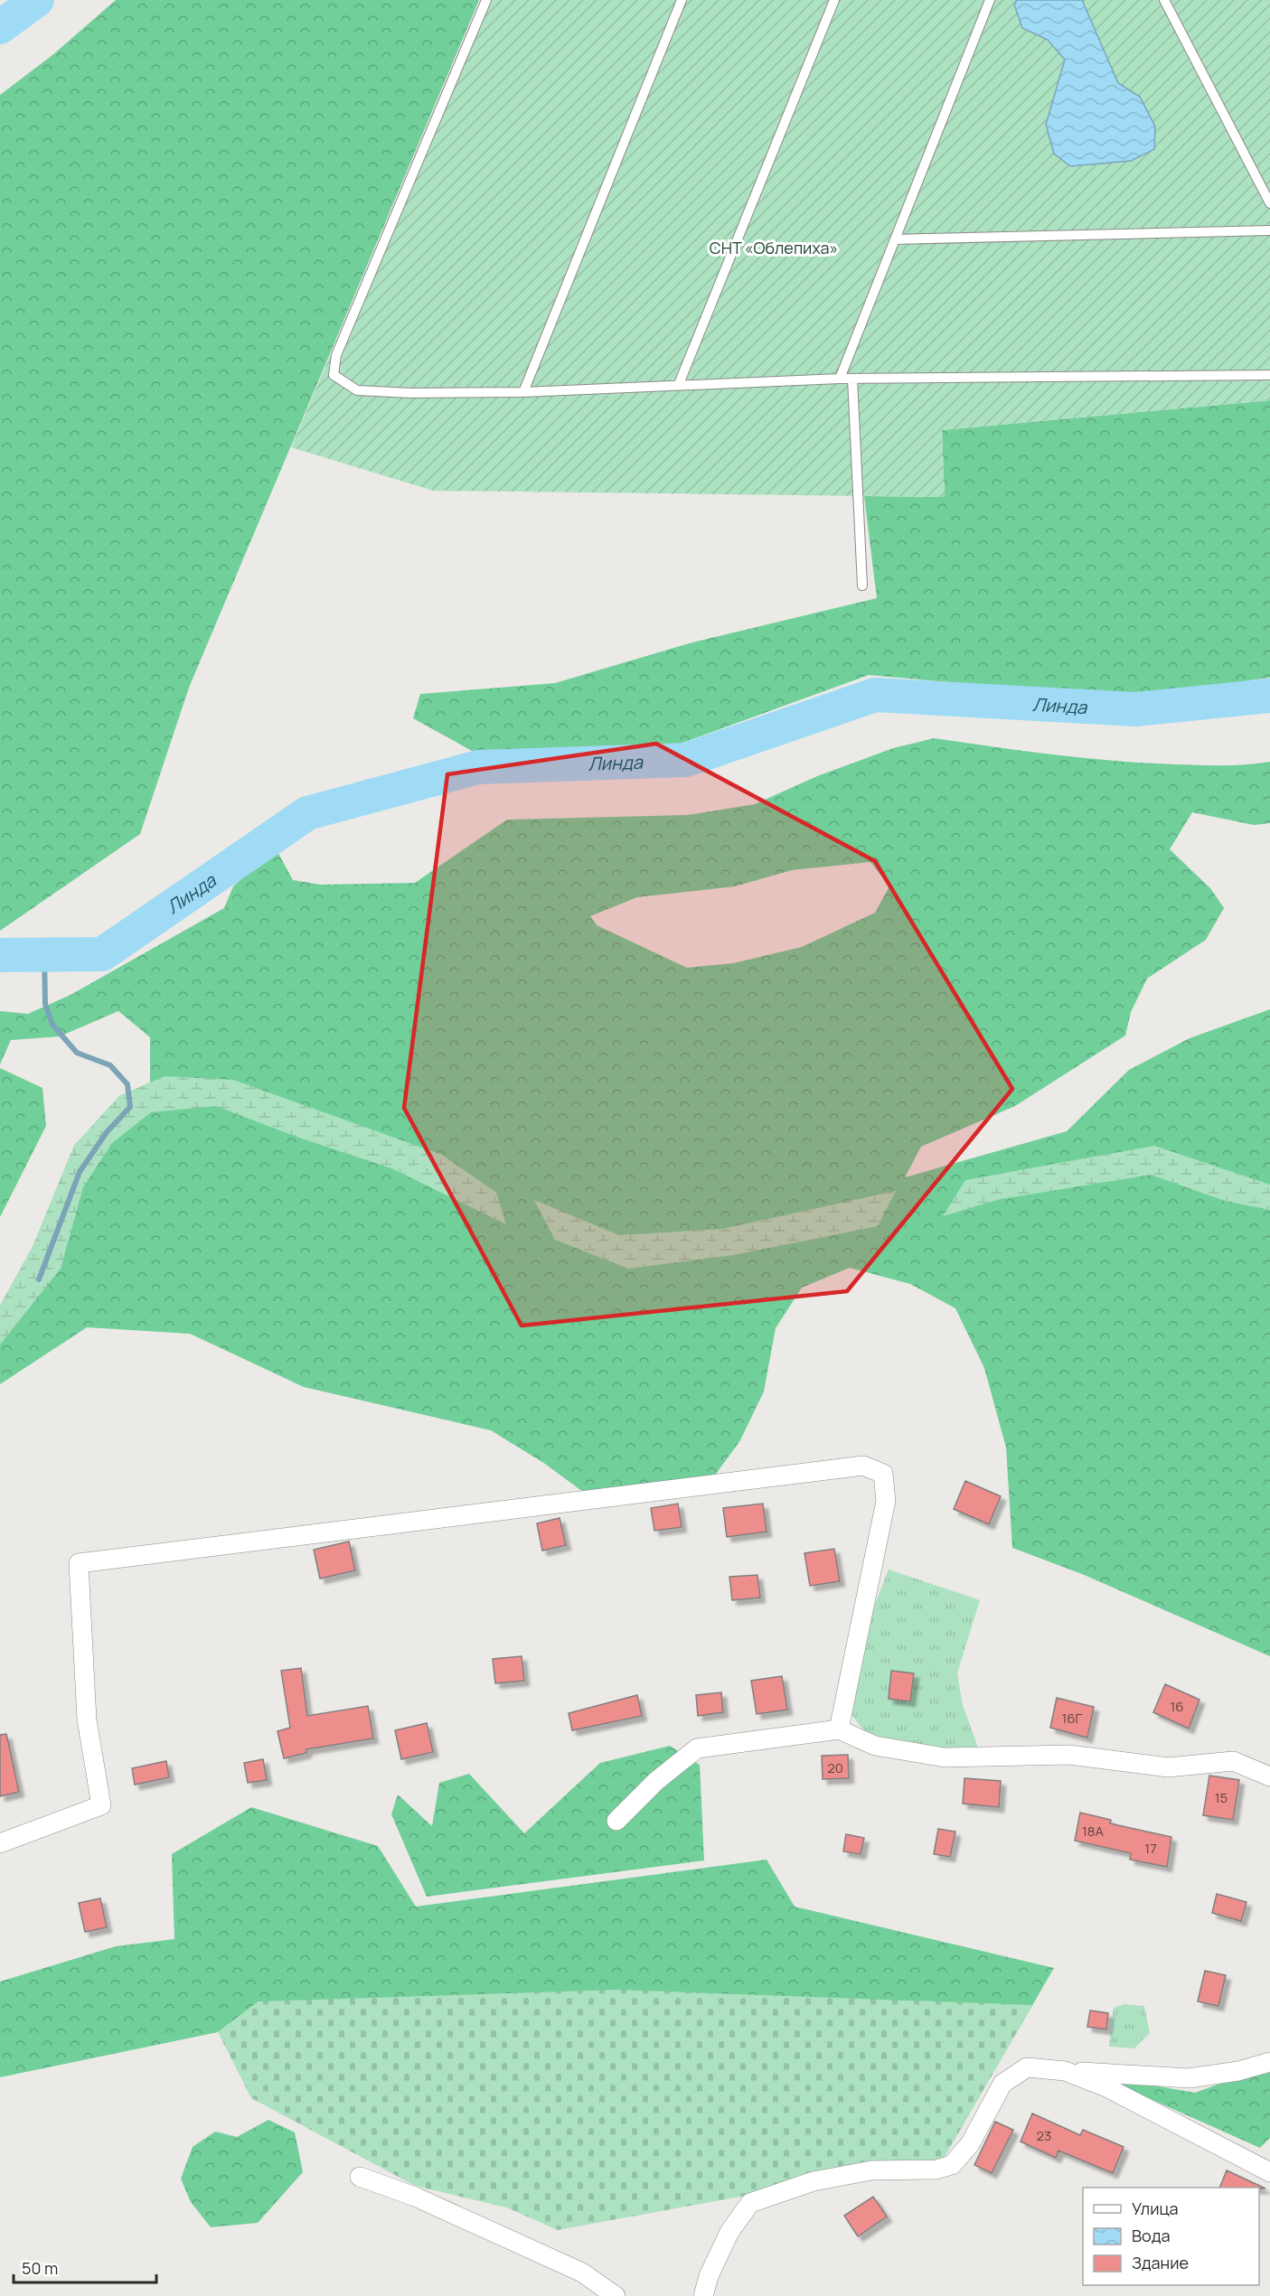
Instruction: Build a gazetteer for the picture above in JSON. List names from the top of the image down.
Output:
{
  "water": ["Линда"],
  "parks": ["СНТ «Облепиха»"],
  "house_numbers": [
    "16",
    "16Г",
    "20",
    "15",
    "18А",
    "17",
    "23"
  ],
  "legend": ["Улица", "Вода", "Здание"],
  "scale_bar": "50 m"
}
